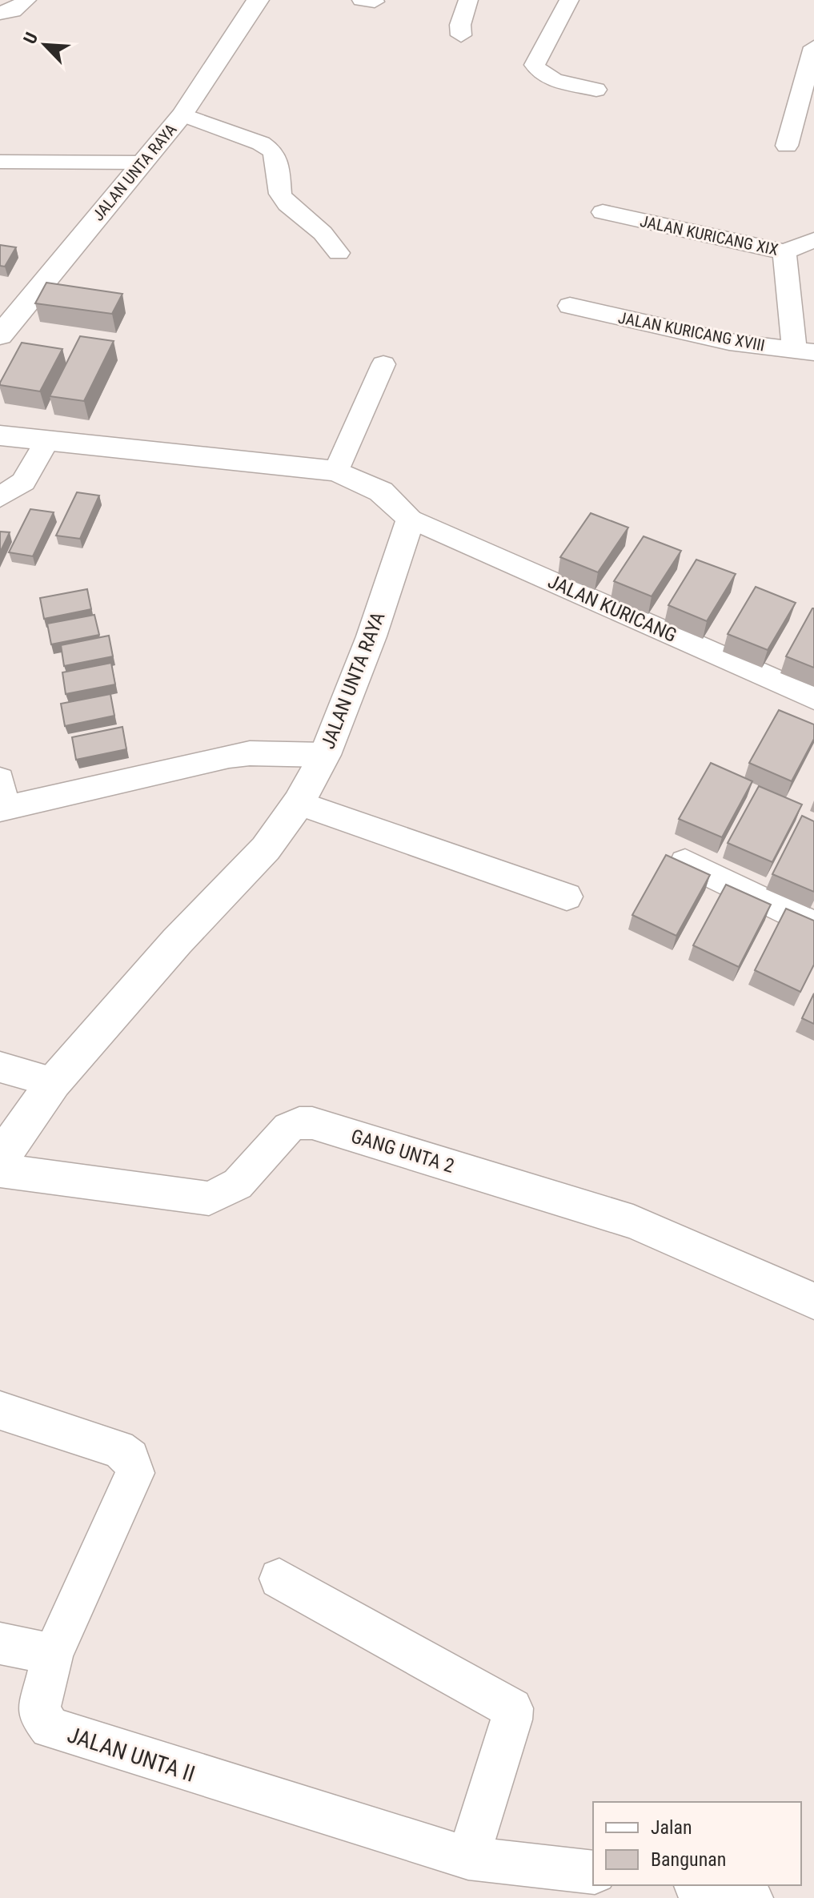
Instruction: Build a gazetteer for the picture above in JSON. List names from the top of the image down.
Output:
{
  "streets": {
    "street": [
      "JALAN UNTA RAYA",
      "JALAN KURICANG XIX",
      "JALAN KURICANG XVIII",
      "JALAN KURICANG",
      "GANG UNTA 2",
      "JALAN UNTA II"
    ]
  },
  "crossings": [
    ["JALAN UNTA RAYA", "JALAN KURICANG"]
  ],
  "legend": ["Jalan", "Bangunan"],
  "north": "top left"
}
